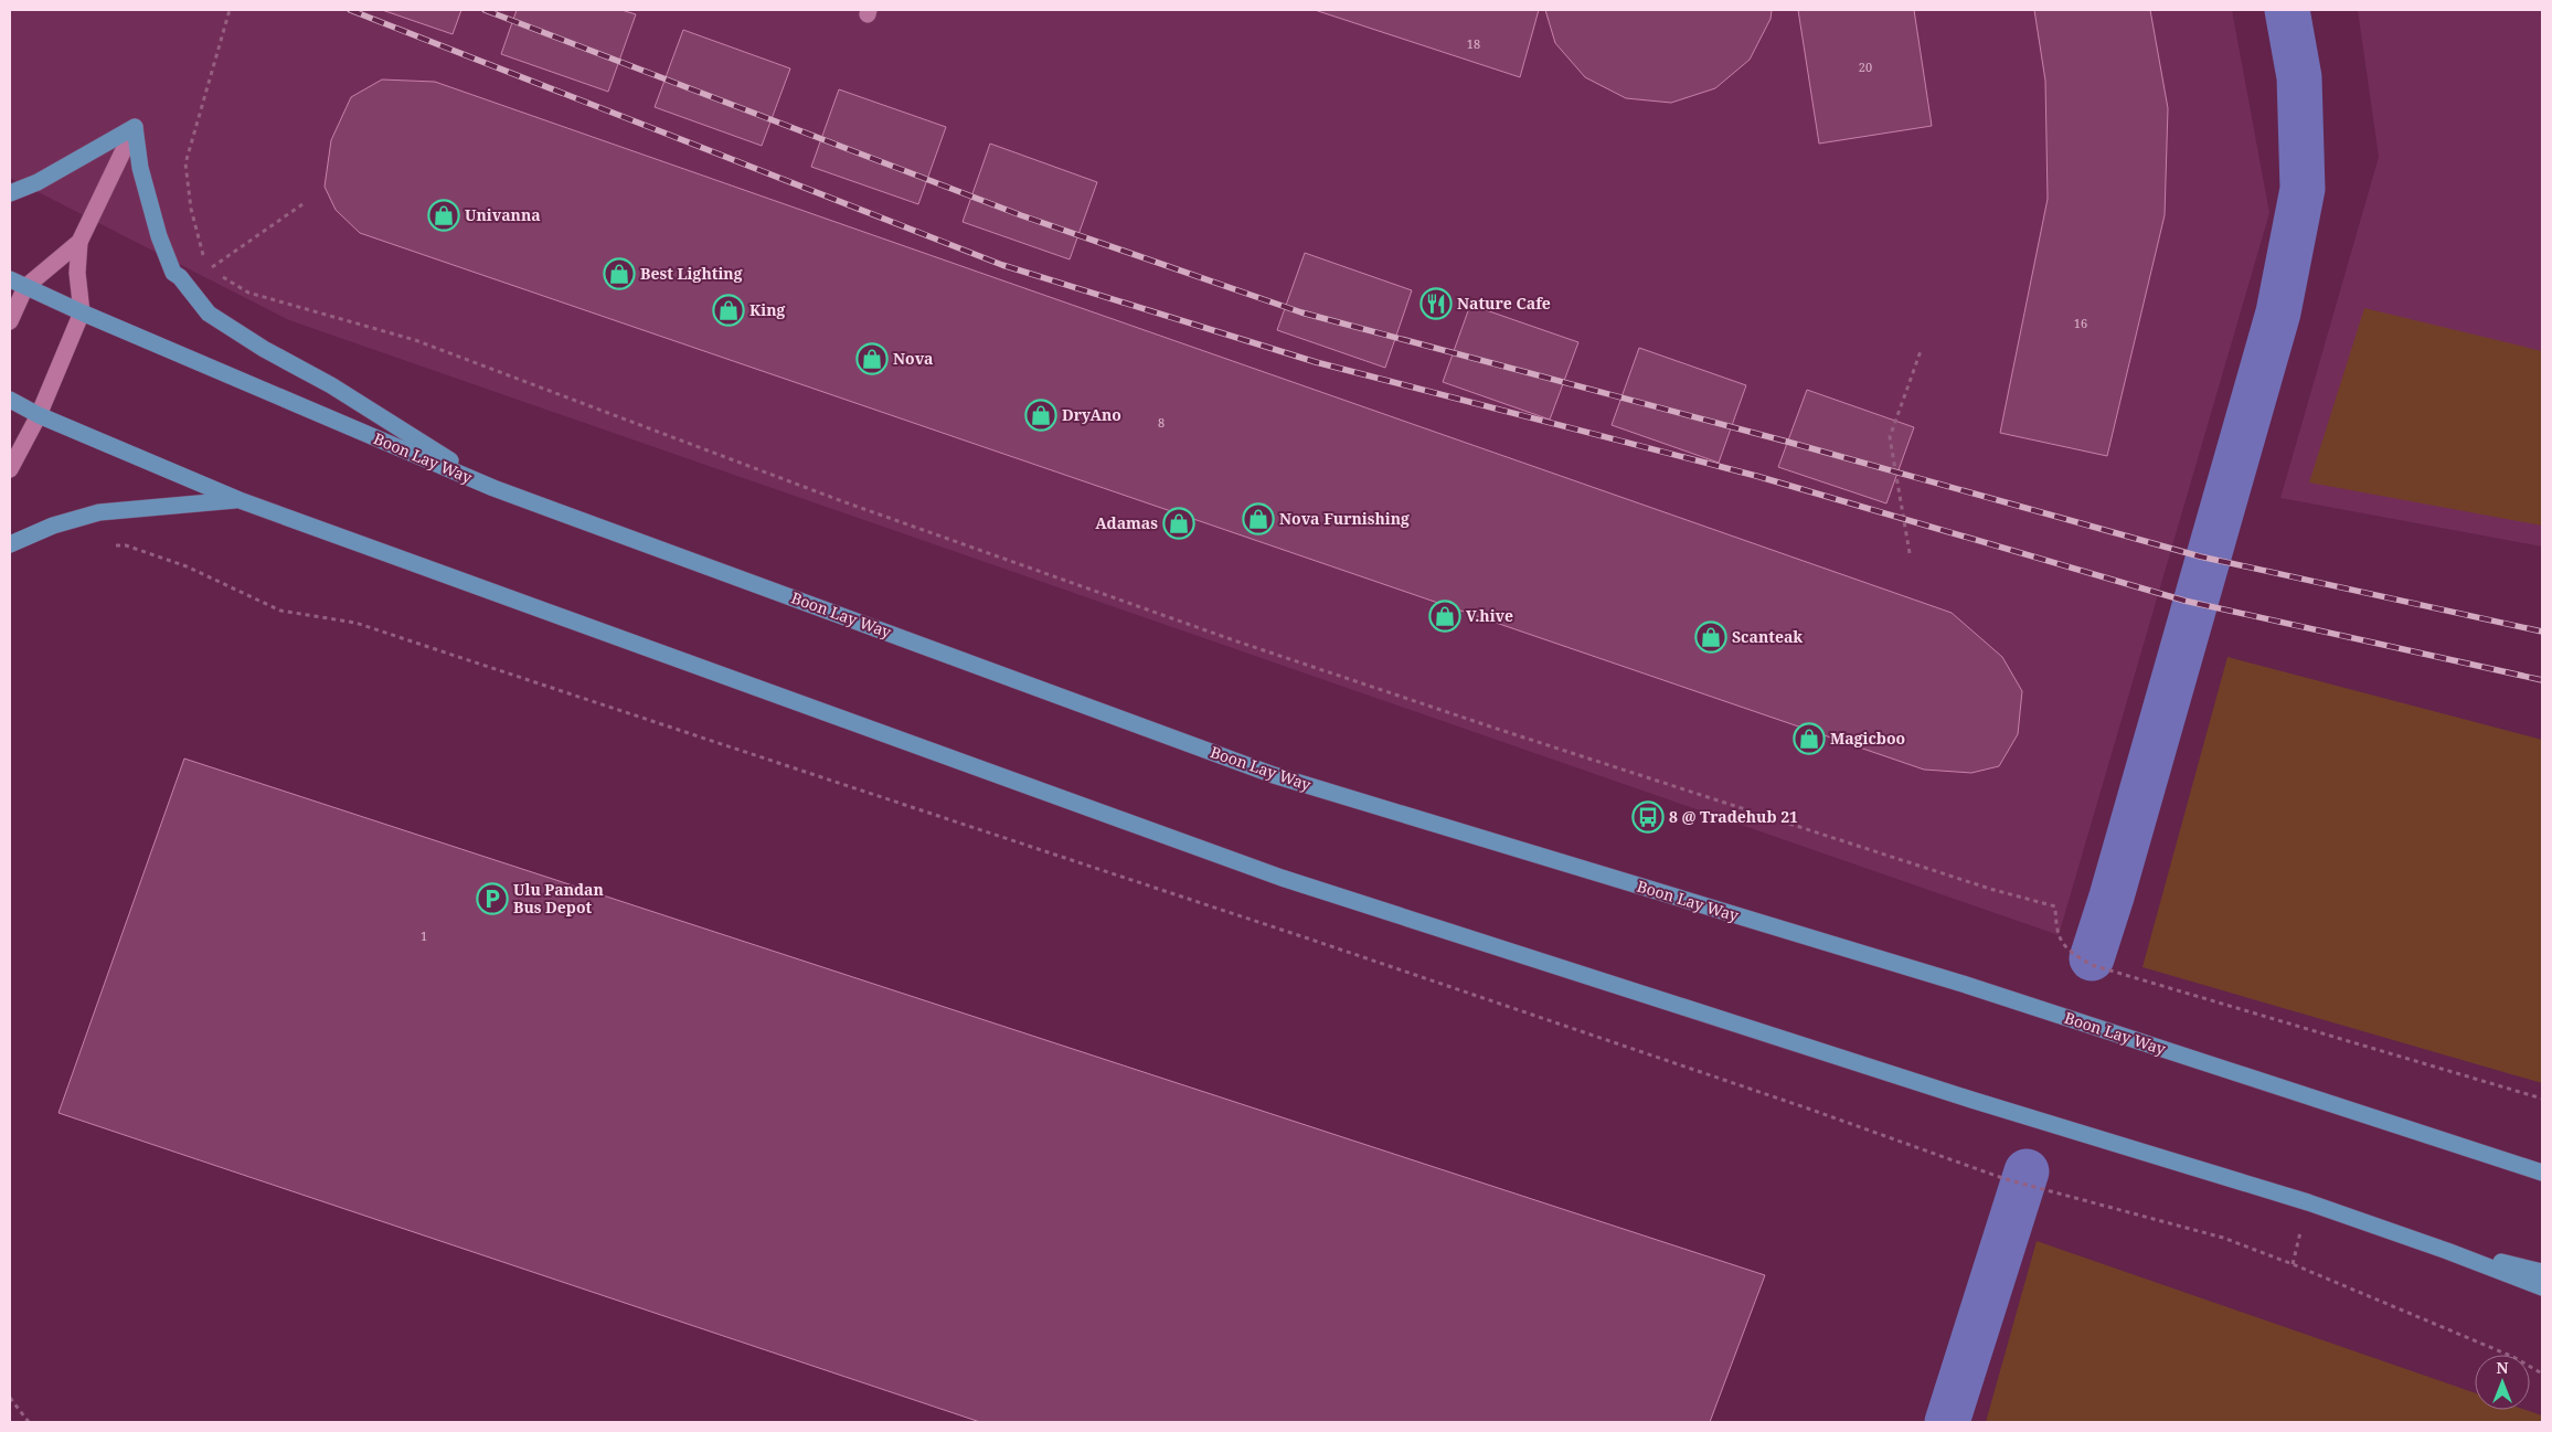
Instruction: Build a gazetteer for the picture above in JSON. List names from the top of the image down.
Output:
{
  "streets": {
    "main road": ["Boon Lay Way"]
  },
  "places": {
    "shop": [
      "Univanna",
      "Best Lighting",
      "King",
      "Nova",
      "DryAno",
      "Nova Furnishing",
      "Adamas",
      "V.hive",
      "Scanteak",
      "Magicboo"
    ],
    "restaurant": ["Nature Cafe"],
    "bus stop": ["8 @ Tradehub 21"],
    "parking": ["Ulu Pandan Bus Depot"]
  },
  "house_numbers": [
    "18",
    "20",
    "16",
    "8",
    "1"
  ],
  "north": "top"
}
